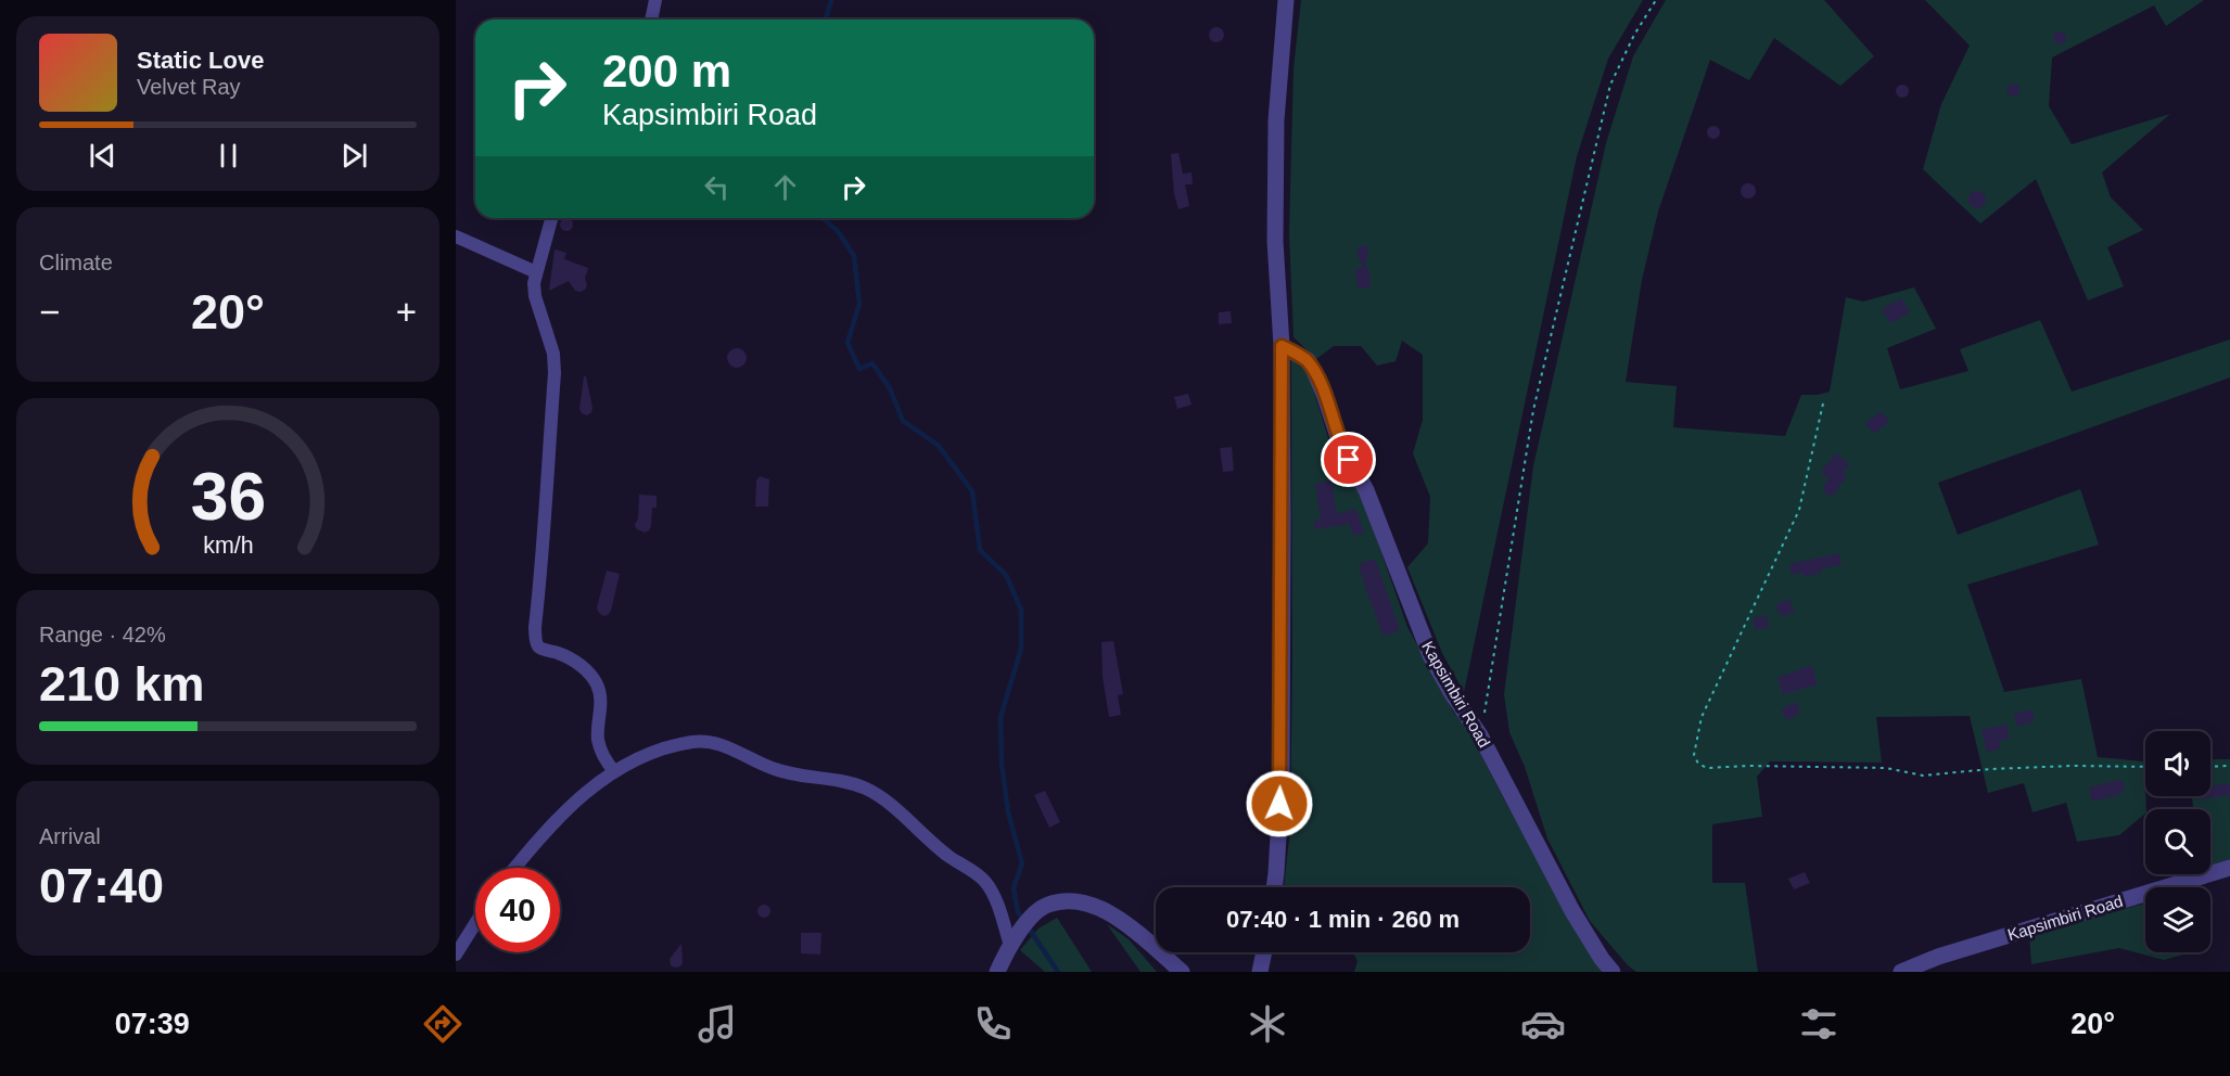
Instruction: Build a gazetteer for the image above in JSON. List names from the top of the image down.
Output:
{
  "streets": {
    "street": ["Kapsimbiri Road"]
  },
  "page": {
    "turn": ["200 m", "Kapsimbiri Road"],
    "song": ["Static Love", "Velvet Ray"],
    "tile": [
      "Climate",
      ["Range · 42%", "210 km"],
      ["Arrival", "07:40"]
    ],
    "heat": ["−", "20°", "+"],
    "limit": "40",
    "trip": "07:40 · 1 min · 260 m",
    "tabs": ["07:39", "20°"],
    "gauge": ["36", "km/h"]
  }
}
